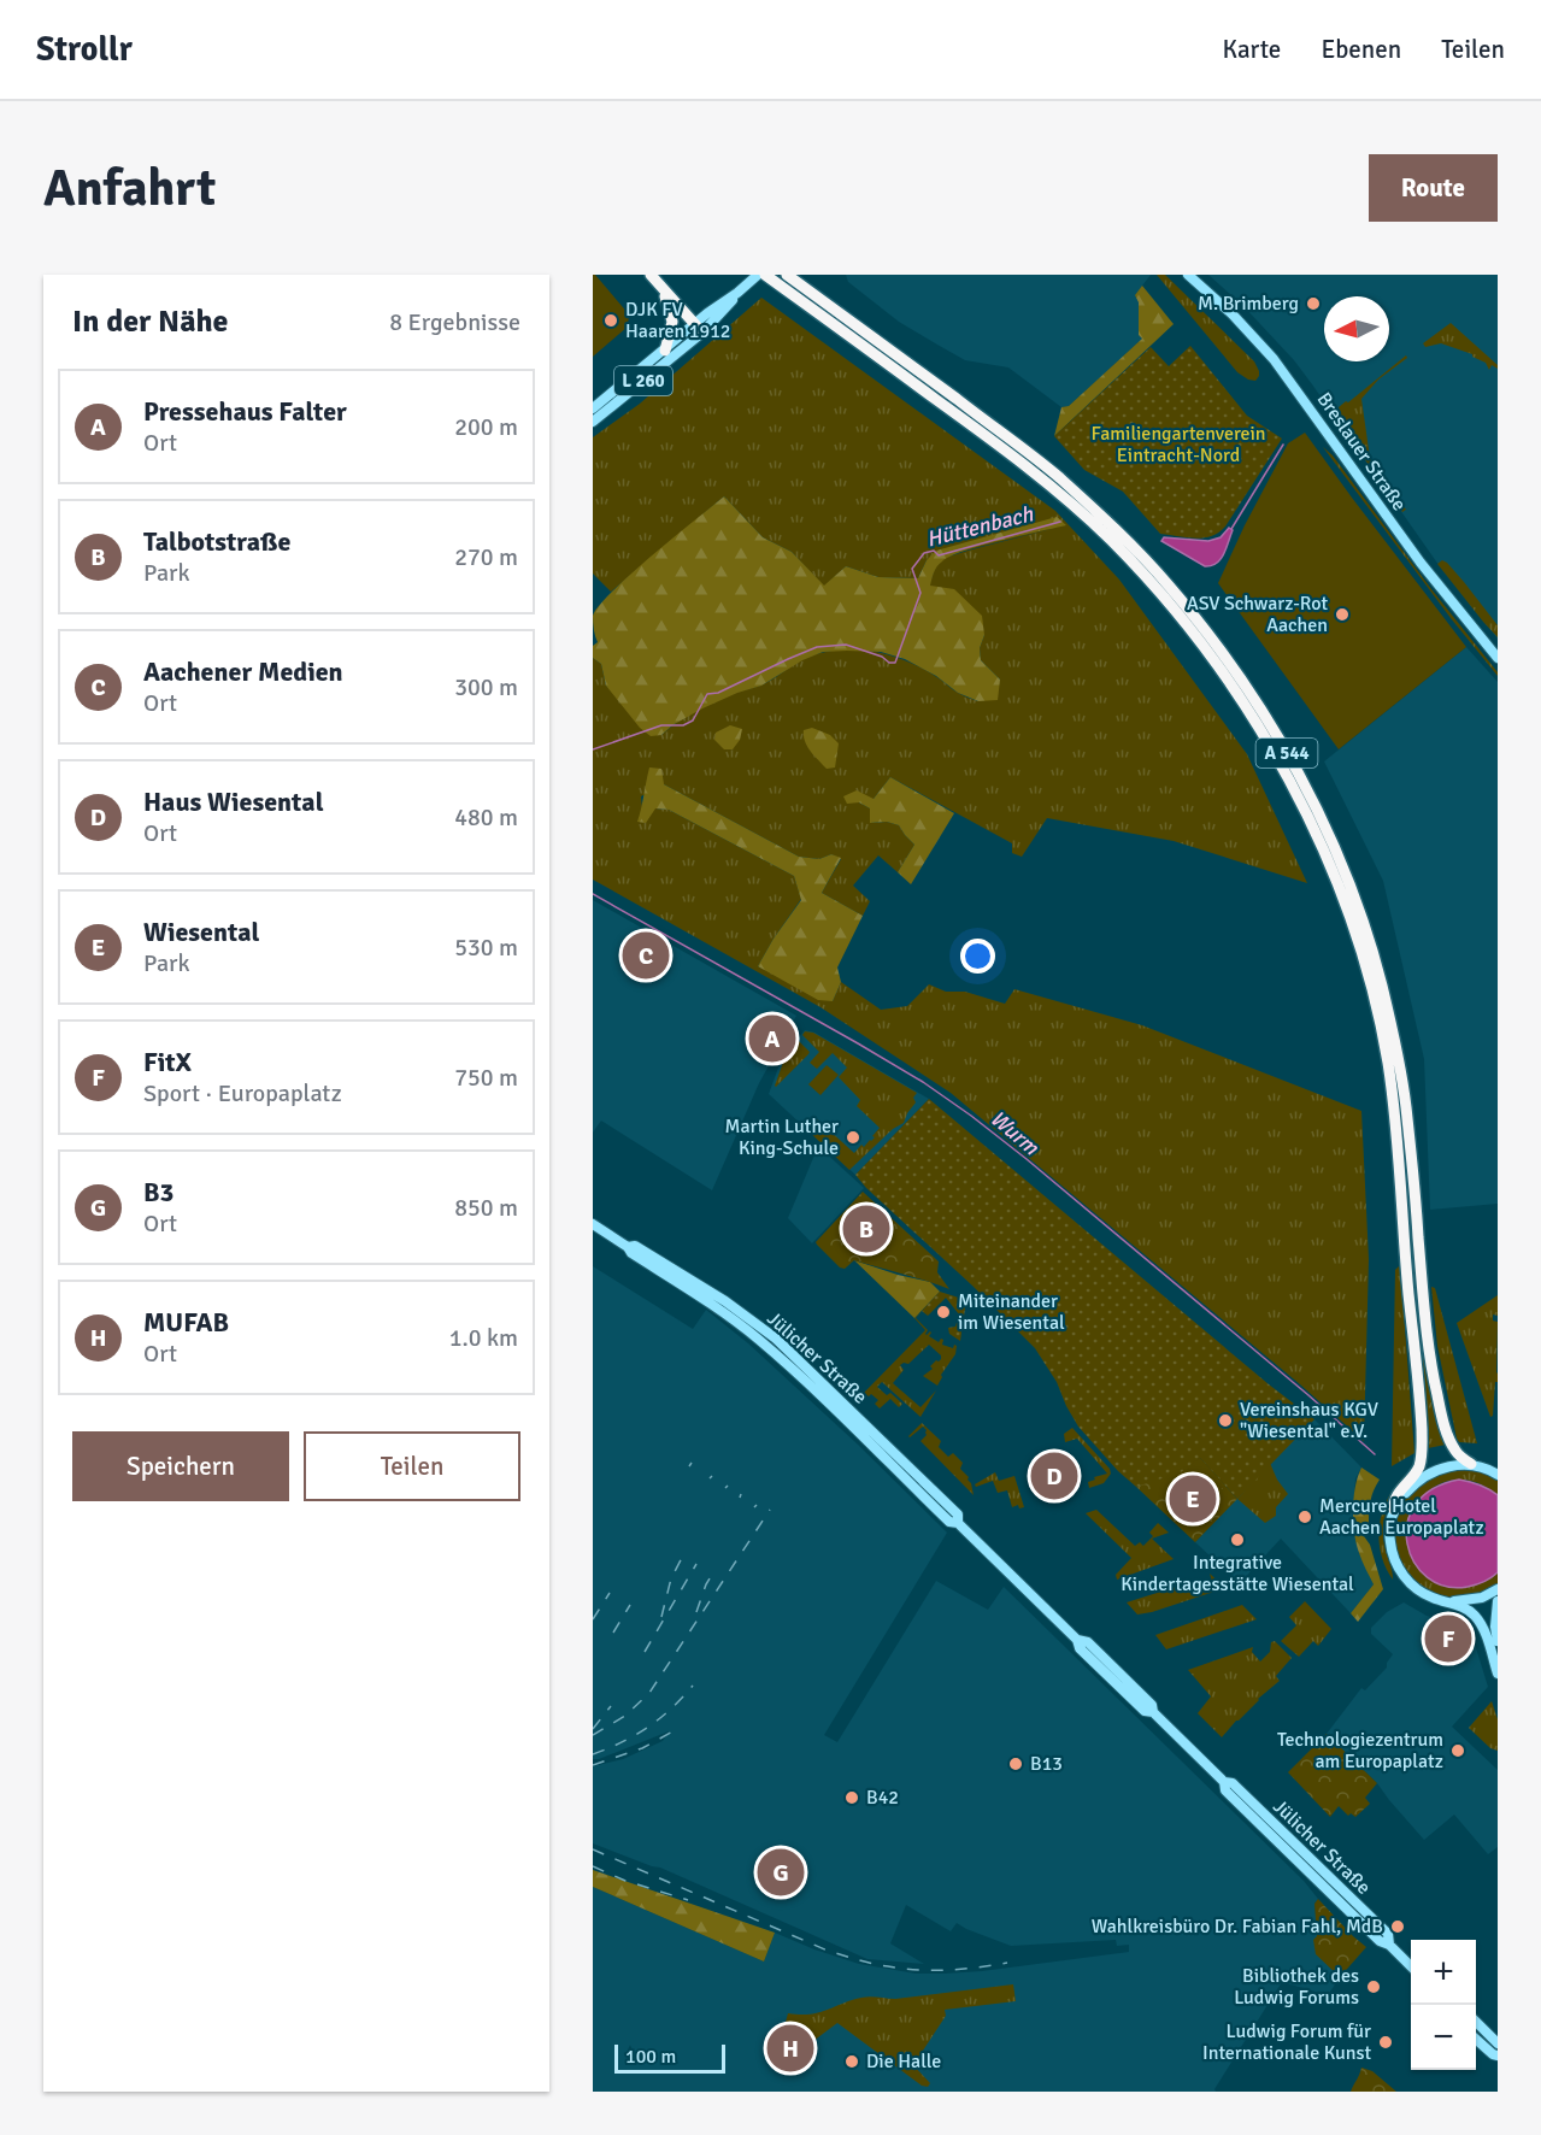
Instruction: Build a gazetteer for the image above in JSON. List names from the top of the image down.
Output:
{
  "streets": {
    "highway": ["A 544"],
    "main road": ["L 260", "Breslauer Straße", "Jülicher Straße"]
  },
  "water": ["Hüttenbach", "Wurm"],
  "parks": ["Familiengartenverein Eintracht-Nord"],
  "places": [
    "M. Brimberg",
    "DJK FV Haaren 1912",
    "ASV Schwarz-Rot Aachen",
    "Martin Luther King-Schule",
    "Miteinander im Wiesental",
    "Vereinshaus KGV \"Wiesental\" e.V.",
    "Mercure Hotel Aachen Europaplatz",
    "Integrative Kindertagesstätte Wiesental",
    "Technologiezentrum am Europaplatz",
    "B13",
    "B42",
    "Wahlkreisbüro Dr. Fabian Fahl, MdB",
    "Bibliothek des Ludwig Forums",
    "Ludwig Forum für Internationale Kunst",
    "Die Halle"
  ],
  "scale_bar": "100 m",
  "north": "left",
  "page": {
    "header": "Strollr",
    "nav": ["Karte", "Ebenen", "Teilen"],
    "buttons": [
      "Route",
      ["Speichern", "Teilen"]
    ],
    "title": "Anfahrt",
    "heading": ["In der Nähe", "8 Ergebnisse"],
    "list": [
      {
        "mark": "A",
        "name": "Pressehaus Falter",
        "note": "Ort",
        "value": "200 m"
      },
      {
        "mark": "B",
        "name": "Talbotstraße",
        "note": "Park",
        "value": "270 m"
      },
      {
        "mark": "C",
        "name": "Aachener Medien",
        "note": "Ort",
        "value": "300 m"
      },
      {
        "mark": "D",
        "name": "Haus Wiesental",
        "note": "Ort",
        "value": "480 m"
      },
      {
        "mark": "E",
        "name": "Wiesental",
        "note": "Park",
        "value": "530 m"
      },
      {
        "mark": "F",
        "name": "FitX",
        "note": "Sport · Europaplatz",
        "value": "750 m"
      },
      {
        "mark": "G",
        "name": "B3",
        "note": "Ort",
        "value": "850 m"
      },
      {
        "mark": "H",
        "name": "MUFAB",
        "note": "Ort",
        "value": "1.0 km"
      }
    ],
    "pins": [
      "C",
      "A",
      "B",
      "D",
      "E",
      "F",
      "G",
      "H"
    ],
    "map_buttons": ["+", "−"],
    "scale": "100 m"
  }
}
